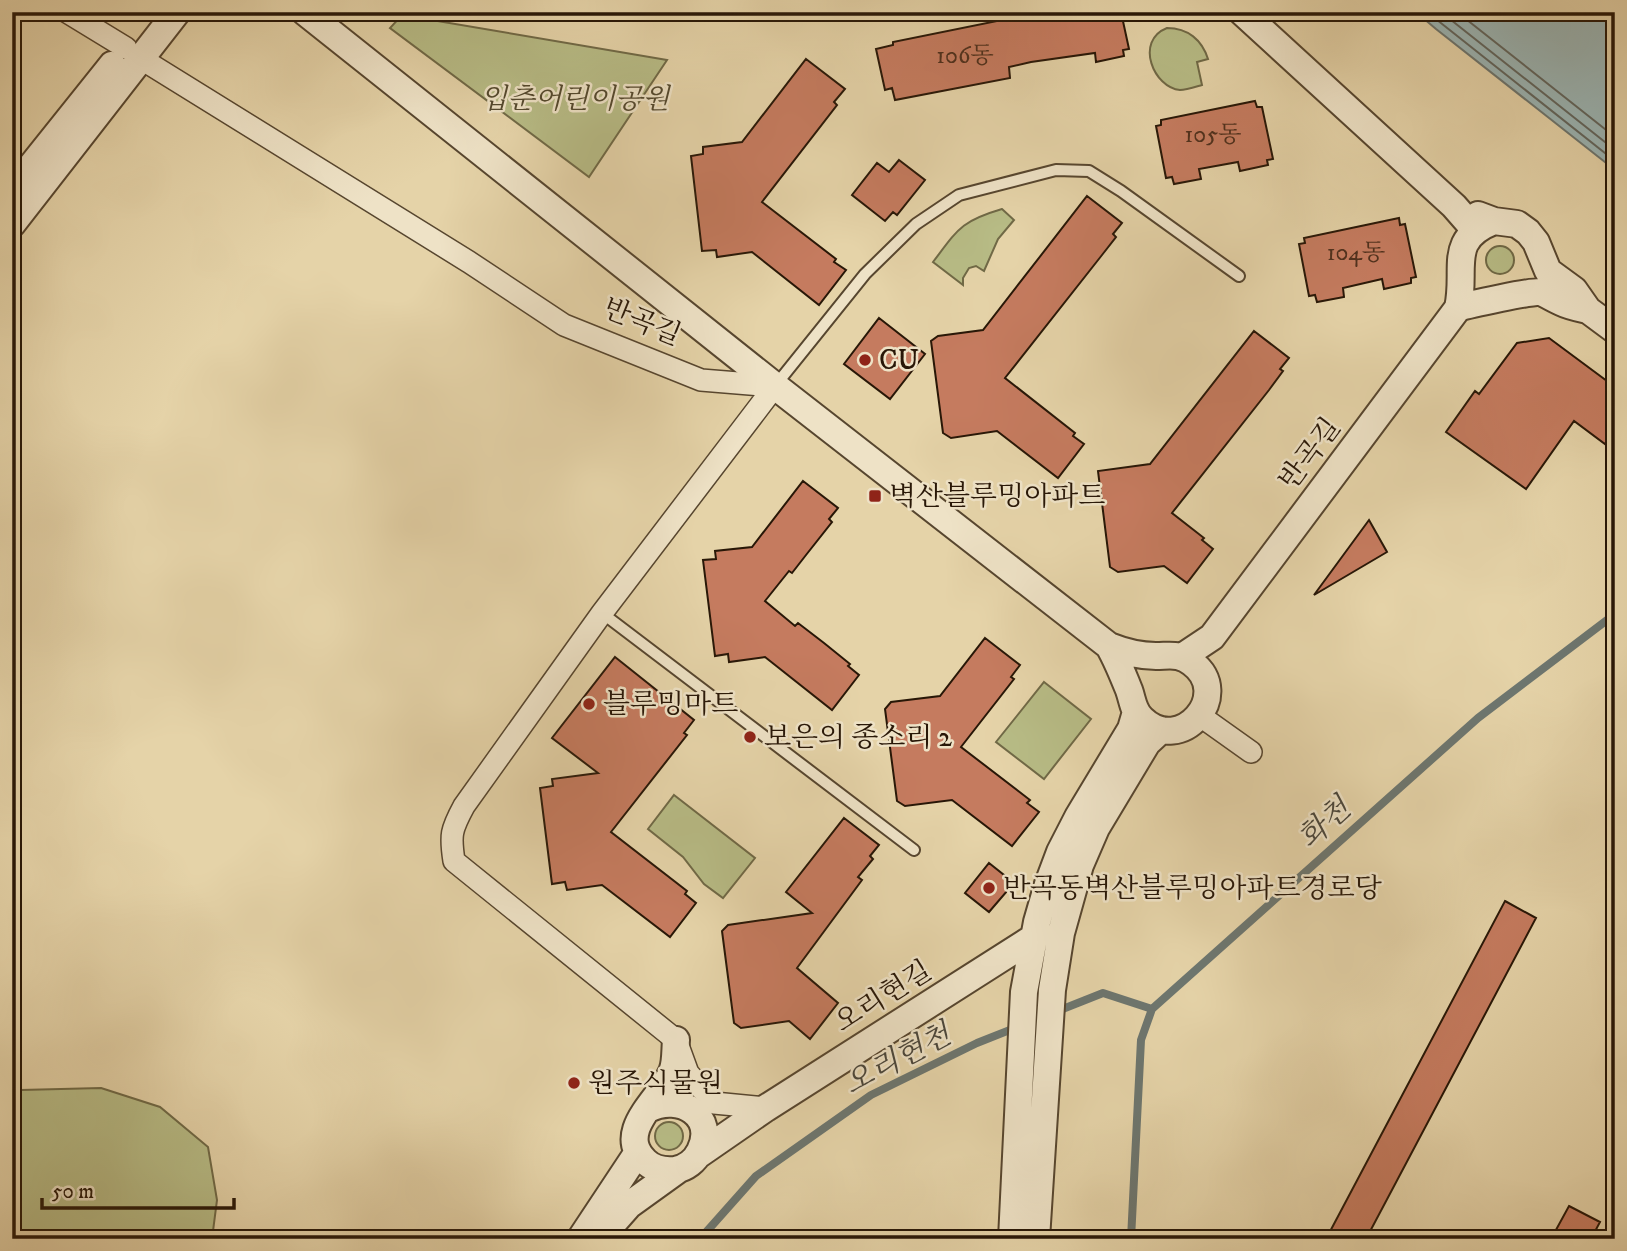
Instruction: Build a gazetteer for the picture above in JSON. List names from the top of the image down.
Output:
{
  "streets": {
    "street": ["반곡길", "오리현길"]
  },
  "water": ["화천", "오리현천"],
  "parks": ["입춘어린이공원"],
  "places": {
    "other": [
      "CU",
      "블루밍마트",
      "보은의 종소리 2",
      "반곡동벽산블루밍아파트경로당",
      "원주식물원"
    ],
    "transit": ["벽산블루밍아파트"]
  },
  "house_numbers": ["106동", "105동", "104동"],
  "scale_bar": "50 m"
}
